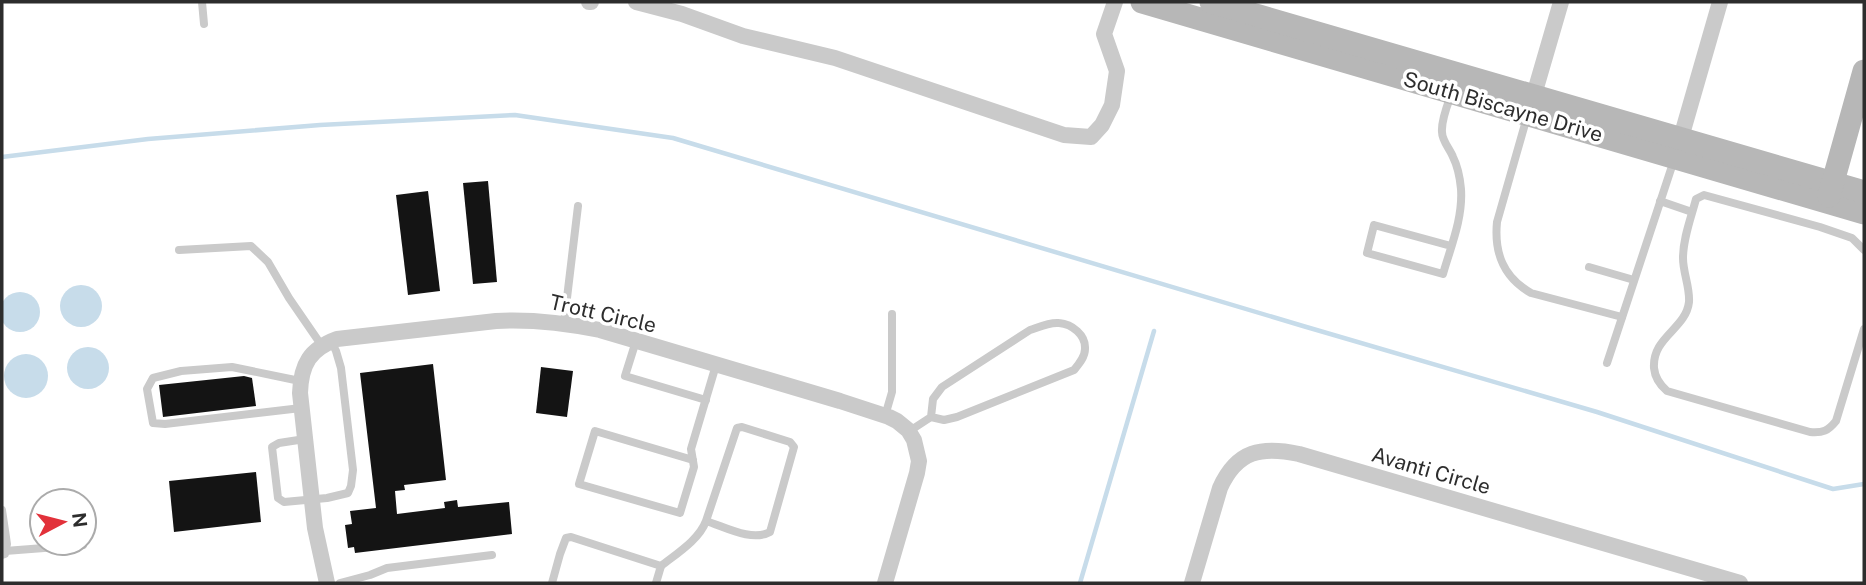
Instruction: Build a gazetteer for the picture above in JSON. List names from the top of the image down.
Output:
{
  "streets": {
    "street": ["South Biscayne Drive", "Trott Circle", "Avanti Circle"]
  },
  "north": "right"
}
